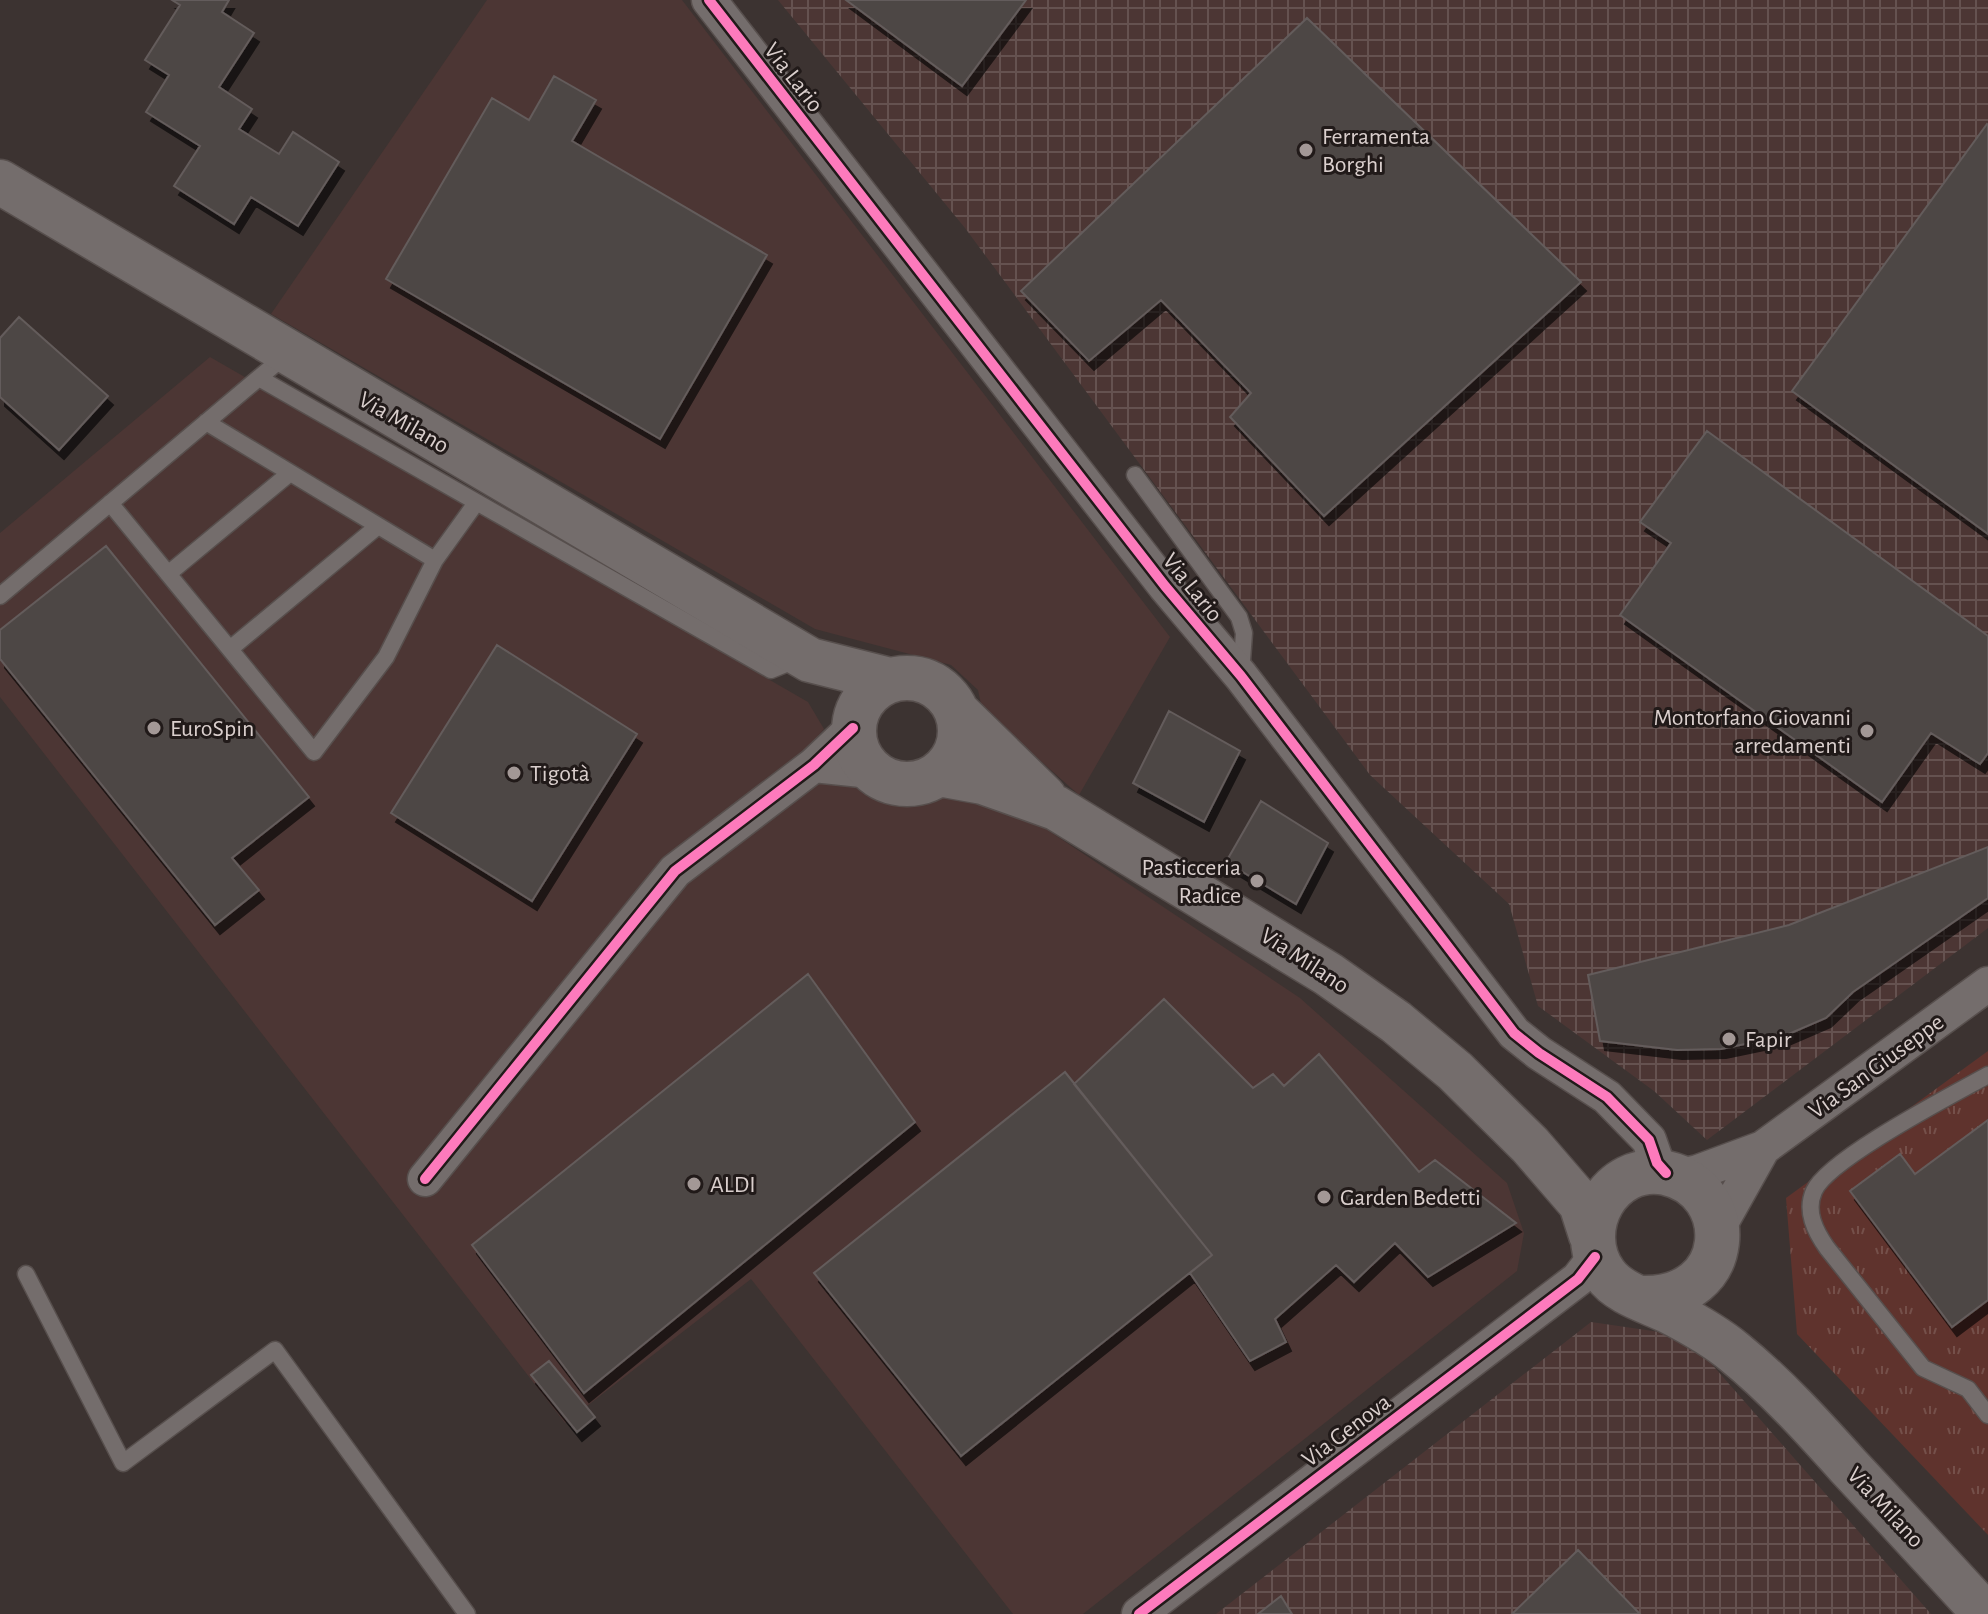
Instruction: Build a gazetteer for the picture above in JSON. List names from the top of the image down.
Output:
{
  "streets": {
    "main road": ["Via Milano"],
    "street": ["Via Lario", "Via San Giuseppe", "Via Genova"]
  },
  "crossings": [
    ["Via Lario", "Via Milano"],
    ["Via Lario", "Via San Giuseppe"],
    ["Via Lario", "Via Genova"],
    ["Via Milano", "Via San Giuseppe"],
    ["Via Milano", "Via Genova"],
    ["Via San Giuseppe", "Via Genova"]
  ],
  "places": [
    "Ferramenta Borghi",
    "EuroSpin",
    "Montorfano Giovanni arredamenti",
    "Tigotà",
    "Pasticceria Radice",
    "Fapir",
    "ALDI",
    "Garden Bedetti"
  ]
}
